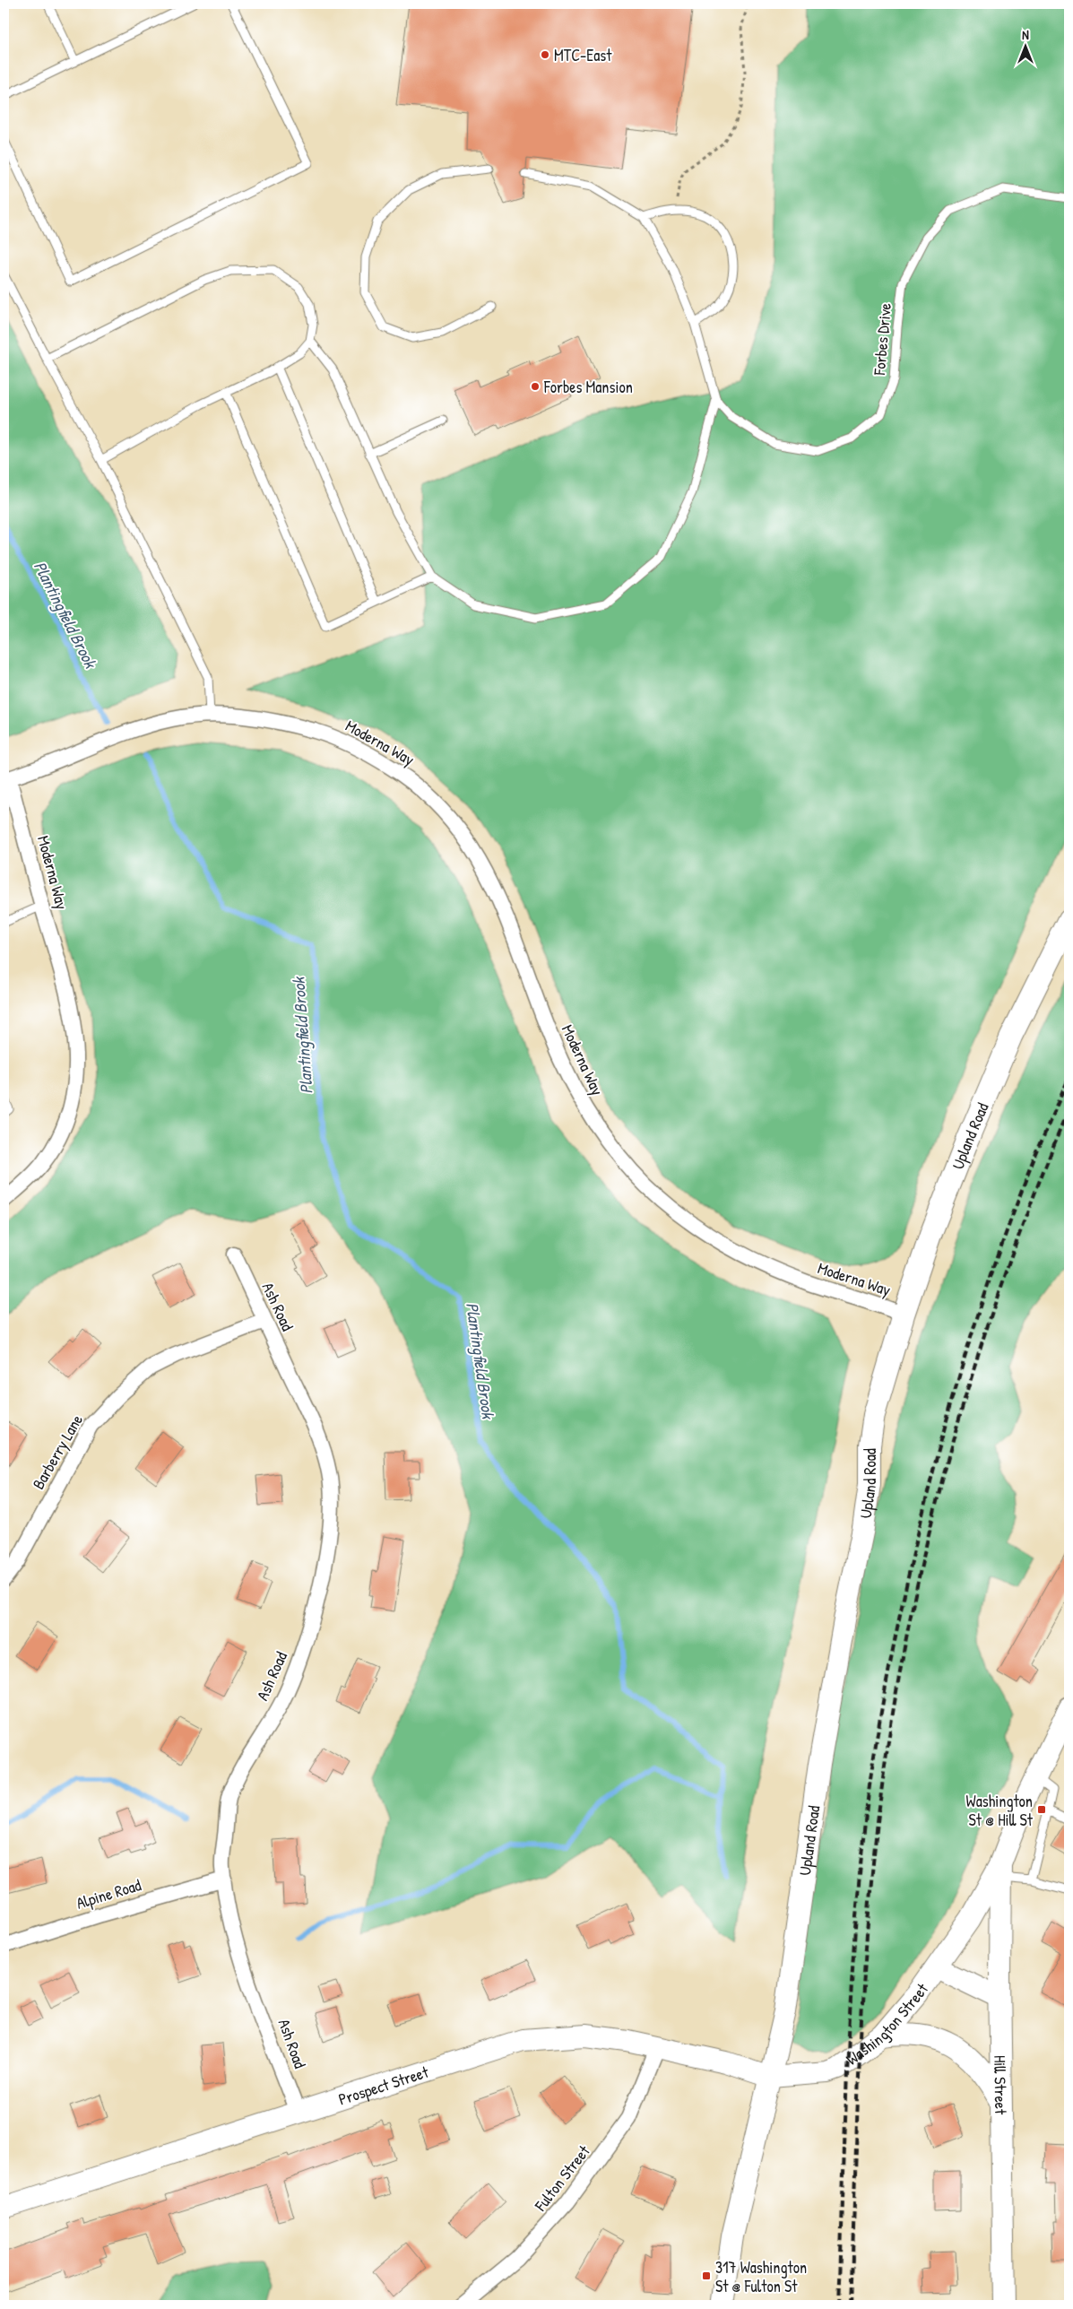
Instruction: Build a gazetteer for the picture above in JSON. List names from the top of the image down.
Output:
{
  "streets": {
    "street": [
      "Moderna Way",
      "Upland Road",
      "Ash Road",
      "Barberry Lane",
      "Alpine Road",
      "Washington Street",
      "Prospect Street",
      "Hill Street",
      "Fulton Street"
    ],
    "lane": ["Forbes Drive"]
  },
  "crossings": [
    ["Moderna Way", "Upland Road"],
    ["Upland Road", "Washington Street"],
    ["Upland Road", "Prospect Street"],
    ["Ash Road", "Barberry Lane"],
    ["Ash Road", "Alpine Road"],
    ["Ash Road", "Prospect Street"],
    ["Washington Street", "Prospect Street"],
    ["Washington Street", "Hill Street"],
    ["Prospect Street", "Fulton Street"]
  ],
  "water": ["Plantingfield Brook"],
  "places": {
    "other": ["MTC-East", "Forbes Mansion"],
    "transit": ["Washington St @ Hill St", "317 Washington St @ Fulton St"]
  },
  "north": "top"
}
